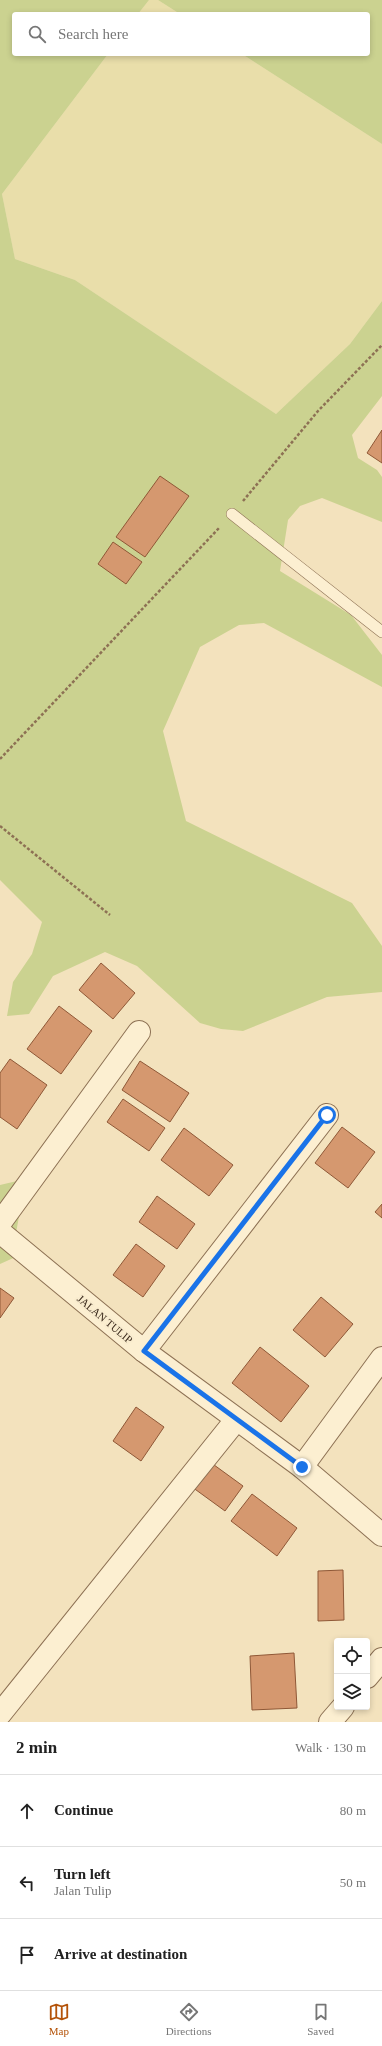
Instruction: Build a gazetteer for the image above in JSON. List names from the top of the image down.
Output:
{
  "streets": {
    "street": ["JALAN TULIP"]
  },
  "page": {
    "search": "Search here",
    "heading": ["2 min", "Walk · 130 m"],
    "list": [
      ["Continue", "80 m"],
      ["Turn left", "Jalan Tulip", "50 m"],
      "Arrive at destination"
    ],
    "nav": ["Map", "Directions", "Saved"]
  }
}
